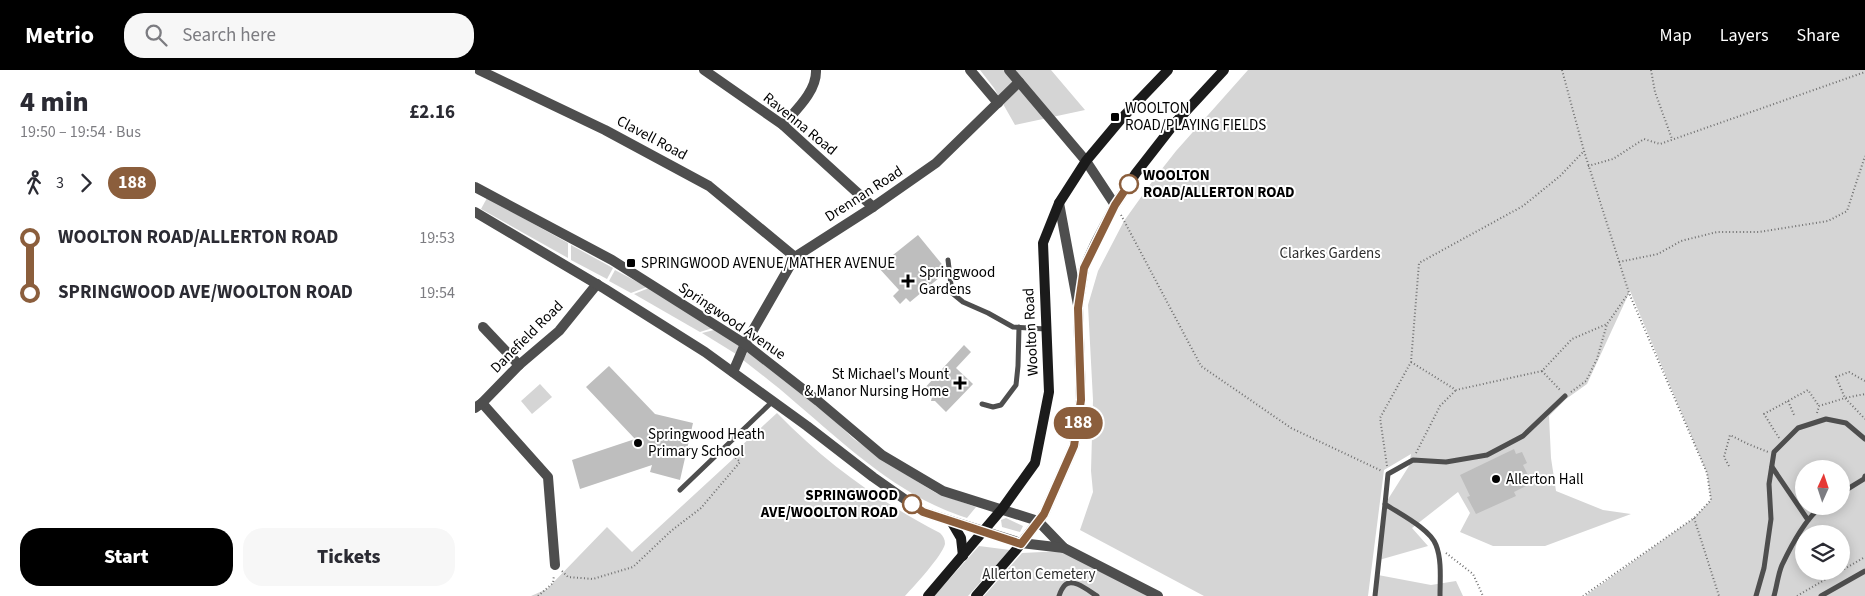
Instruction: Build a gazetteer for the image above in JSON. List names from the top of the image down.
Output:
{
  "streets": {
    "main road": ["Woolton Road"],
    "street": [
      "Ravenna Road",
      "Clavell Road",
      "Drennan Road",
      "Springwood Avenue",
      "Danefield Road"
    ]
  },
  "crossings": [
    ["Ravenna Road", "Drennan Road"],
    ["Clavell Road", "Drennan Road"],
    ["Drennan Road", "Springwood Avenue"],
    ["Springwood Avenue", "Woolton Road"],
    ["Springwood Avenue", "Danefield Road"]
  ],
  "parks": ["Clarkes Gardens", "Allerton Cemetery"],
  "places": {
    "transit": ["WOOLTON ROAD/PLAYING FIELDS", "SPRINGWOOD AVENUE/MATHER AVENUE"],
    "other": [
      "WOOLTON ROAD/ALLERTON ROAD",
      "Springwood Heath Primary School",
      "Allerton Hall",
      "SPRINGWOOD AVE/WOOLTON ROAD"
    ],
    "health": ["Springwood Gardens", "St Michael's Mount & Manor Nursing Home"]
  },
  "lines": ["bus line 188"],
  "north": "top",
  "page": {
    "header": "Metrio",
    "search": "Search here",
    "nav": ["Map", "Layers", "Share"],
    "heading": ["4 min", "19:50 – 19:54 · Bus", "£2.16"],
    "on_map": "188",
    "legs": ["3", "188"],
    "list": [
      {
        "name": "WOOLTON ROAD/ALLERTON ROAD",
        "value": "19:53"
      },
      {
        "name": "SPRINGWOOD AVE/WOOLTON ROAD",
        "value": "19:54"
      }
    ],
    "buttons": ["Start", "Tickets"]
  }
}
